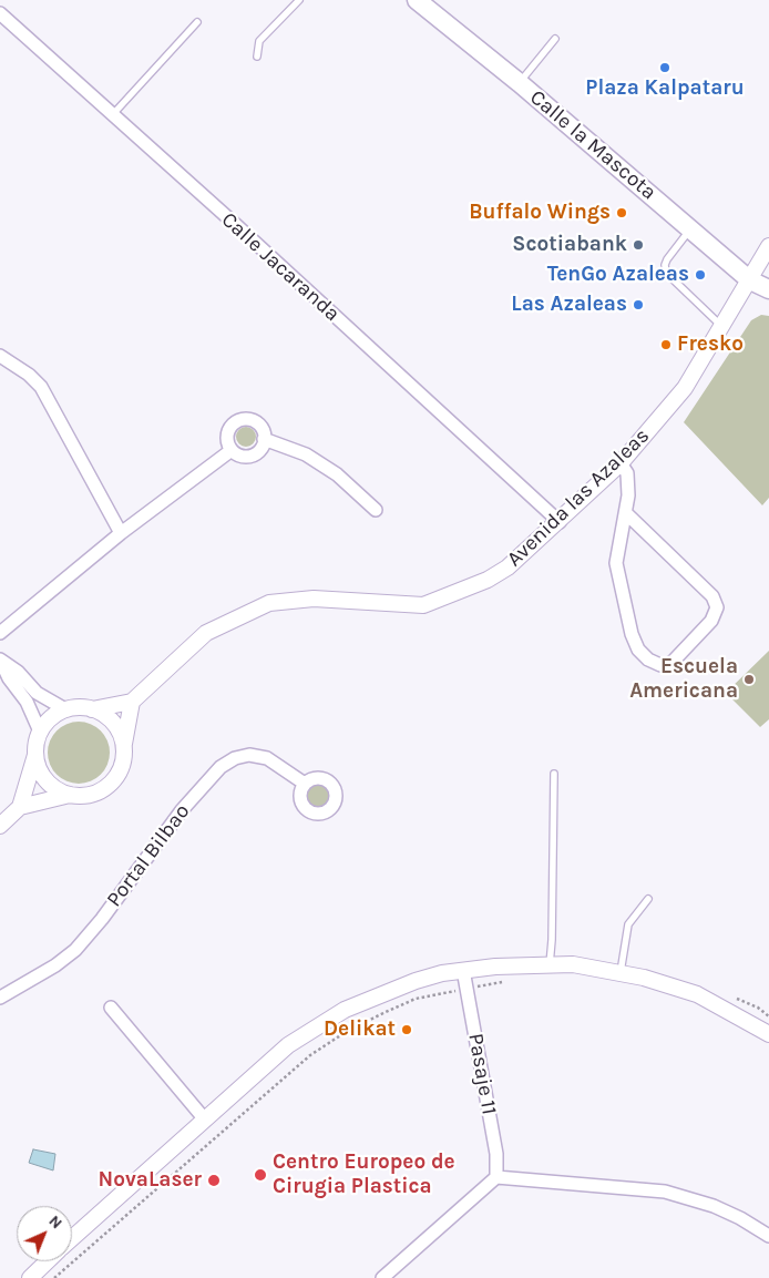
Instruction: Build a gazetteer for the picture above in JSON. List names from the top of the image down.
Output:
{
  "streets": {
    "main road": ["Calle la Mascota"],
    "street": [
      "Calle Jacaranda",
      "Avenida las Azaleas",
      "Portal Bilbao",
      "Pasaje 11"
    ]
  },
  "crossings": [
    ["Calle la Mascota", "Avenida las Azaleas"],
    ["Calle Jacaranda", "Avenida las Azaleas"]
  ],
  "places": [
    "Plaza Kalpataru",
    "Buffalo Wings",
    "Scotiabank",
    "TenGo Azaleas",
    "Las Azaleas",
    "Fresko",
    "Escuela Americana",
    "Delikat",
    "Centro Europeo de Cirugia Plastica",
    "NovaLaser"
  ],
  "north": "top right"
}
